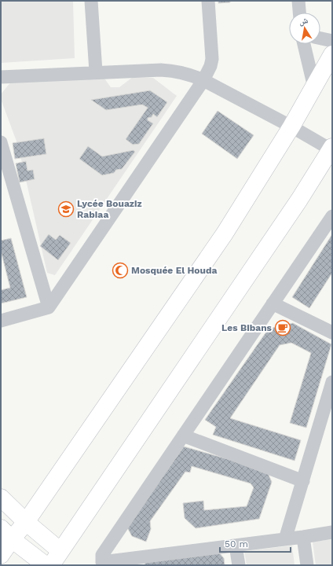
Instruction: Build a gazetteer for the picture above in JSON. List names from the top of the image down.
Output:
{
  "places": {
    "school or university": ["Lycée Bouaziz Rabiaa"],
    "mosque": ["Mosquée El Houda"],
    "cafe": ["Les Bibans"]
  },
  "scale_bar": "50 m",
  "north": "top"
}
